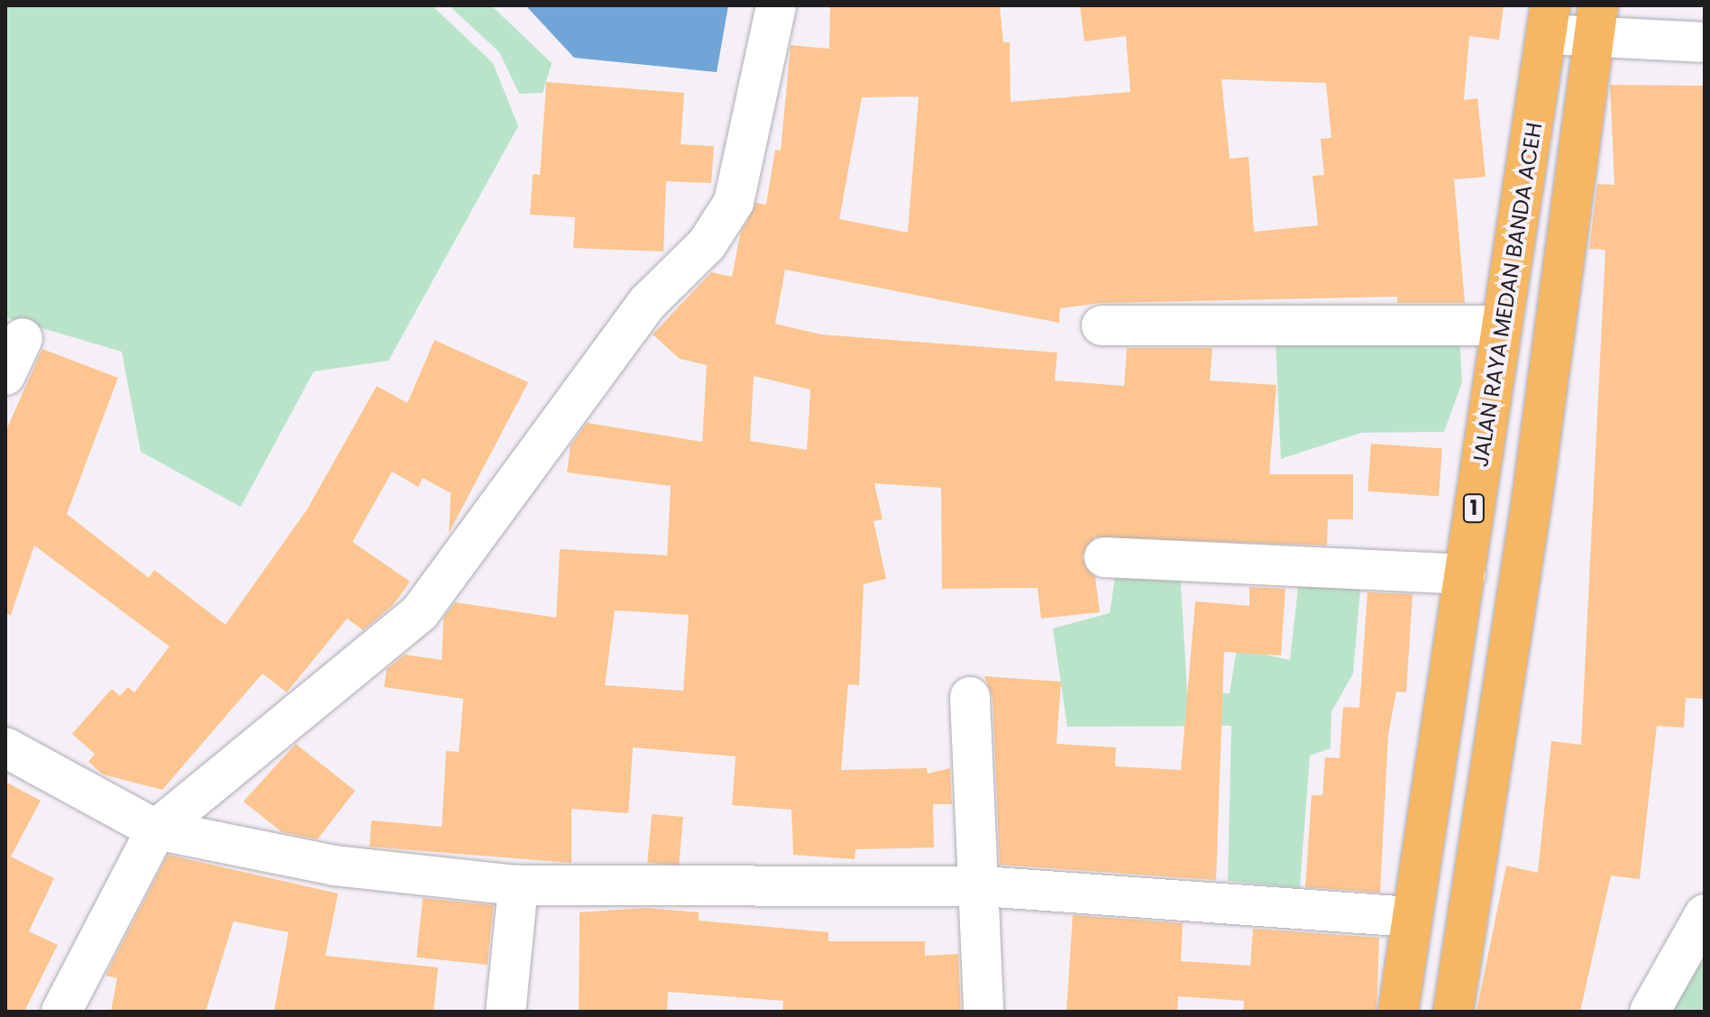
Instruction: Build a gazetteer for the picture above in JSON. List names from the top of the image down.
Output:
{
  "streets": {
    "highway": ["JALAN RAYA MEDAN BANDA ACEH", "1"]
  }
}
